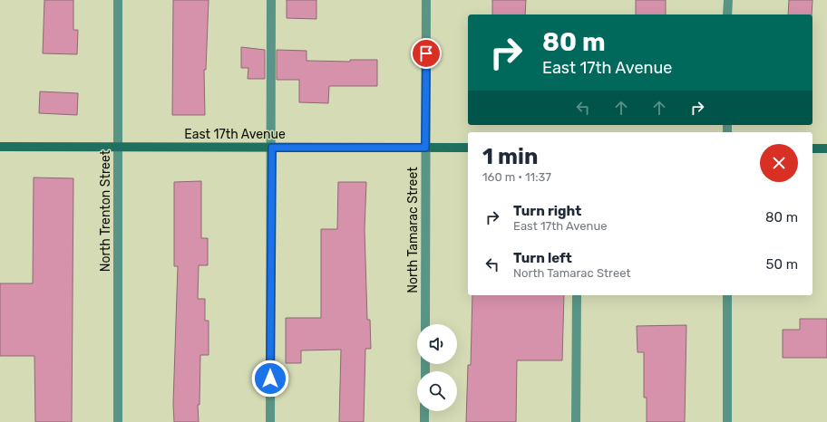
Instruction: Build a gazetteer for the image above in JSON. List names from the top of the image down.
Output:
{
  "streets": {
    "street": ["East 17th Avenue", "North Trenton Street", "North Tamarac Street"]
  },
  "crossings": [
    ["East 17th Avenue", "North Trenton Street"],
    ["East 17th Avenue", "North Tamarac Street"]
  ],
  "page": {
    "turn": ["80 m", "East 17th Avenue"],
    "heading": ["1 min", "160 m · 11:37"],
    "list": [
      {
        "name": "Turn right",
        "note": "East 17th Avenue",
        "value": "80 m"
      },
      {
        "name": "Turn left",
        "note": "North Tamarac Street",
        "value": "50 m"
      }
    ]
  }
}
